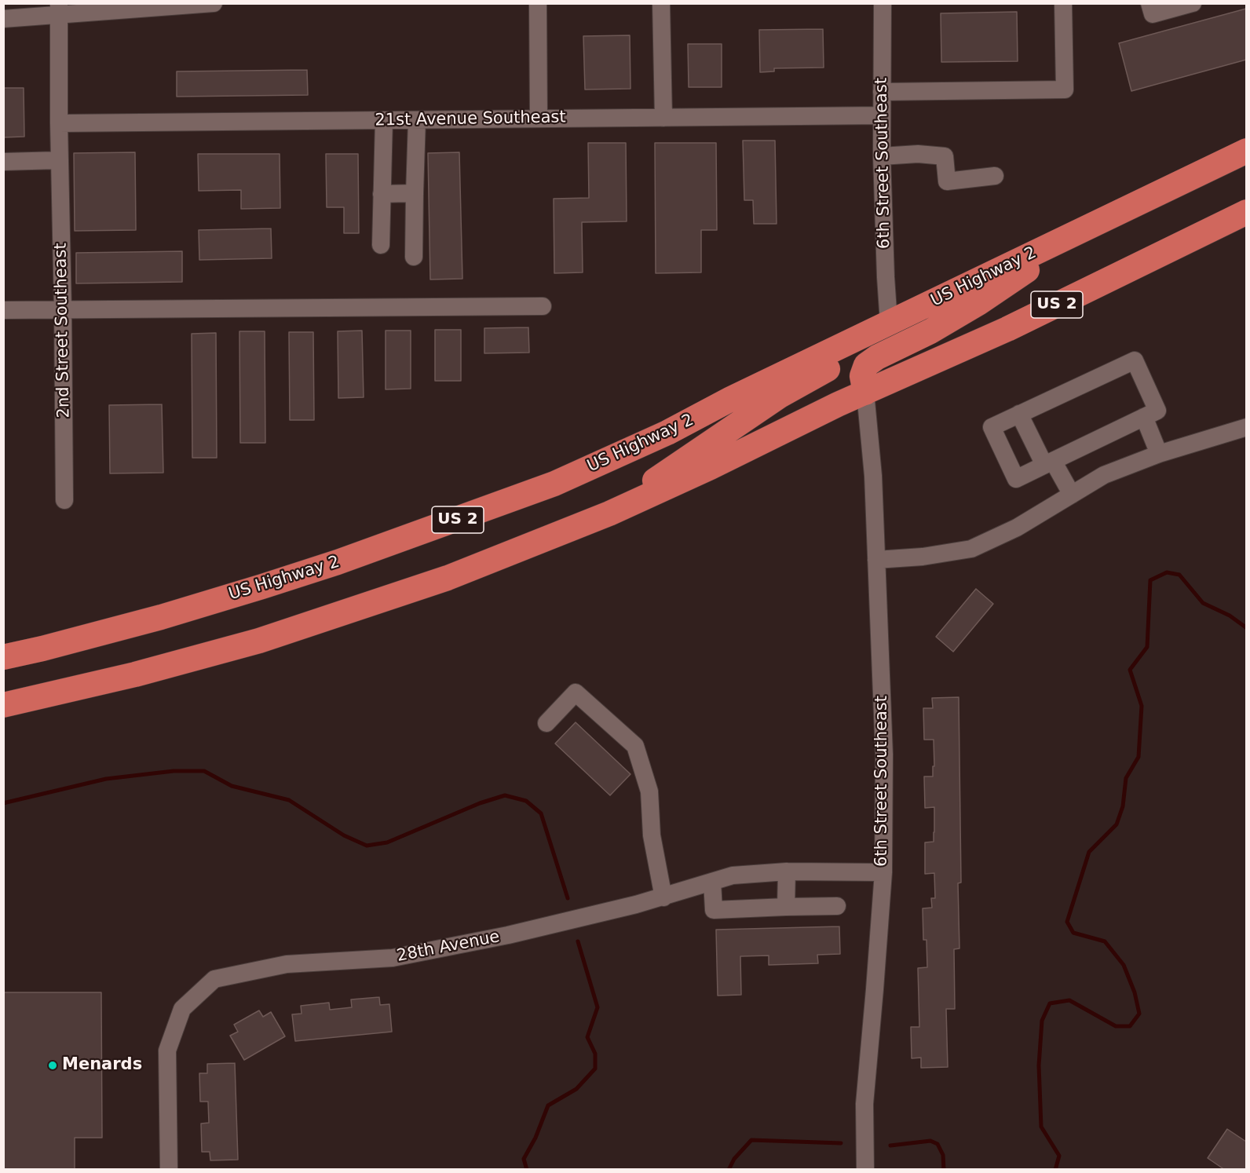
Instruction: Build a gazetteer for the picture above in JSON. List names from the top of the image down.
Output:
{
  "streets": {
    "highway": ["US Highway 2", "US 2"],
    "street": [
      "21st Avenue Southeast",
      "6th Street Southeast",
      "2nd Street Southeast",
      "28th Avenue"
    ]
  },
  "crossings": [
    ["21st Avenue Southeast", "6th Street Southeast"],
    ["21st Avenue Southeast", "2nd Street Southeast"],
    ["6th Street Southeast", "US Highway 2"],
    ["6th Street Southeast", "US 2"],
    ["6th Street Southeast", "28th Avenue"]
  ],
  "places": ["Menards"]
}
